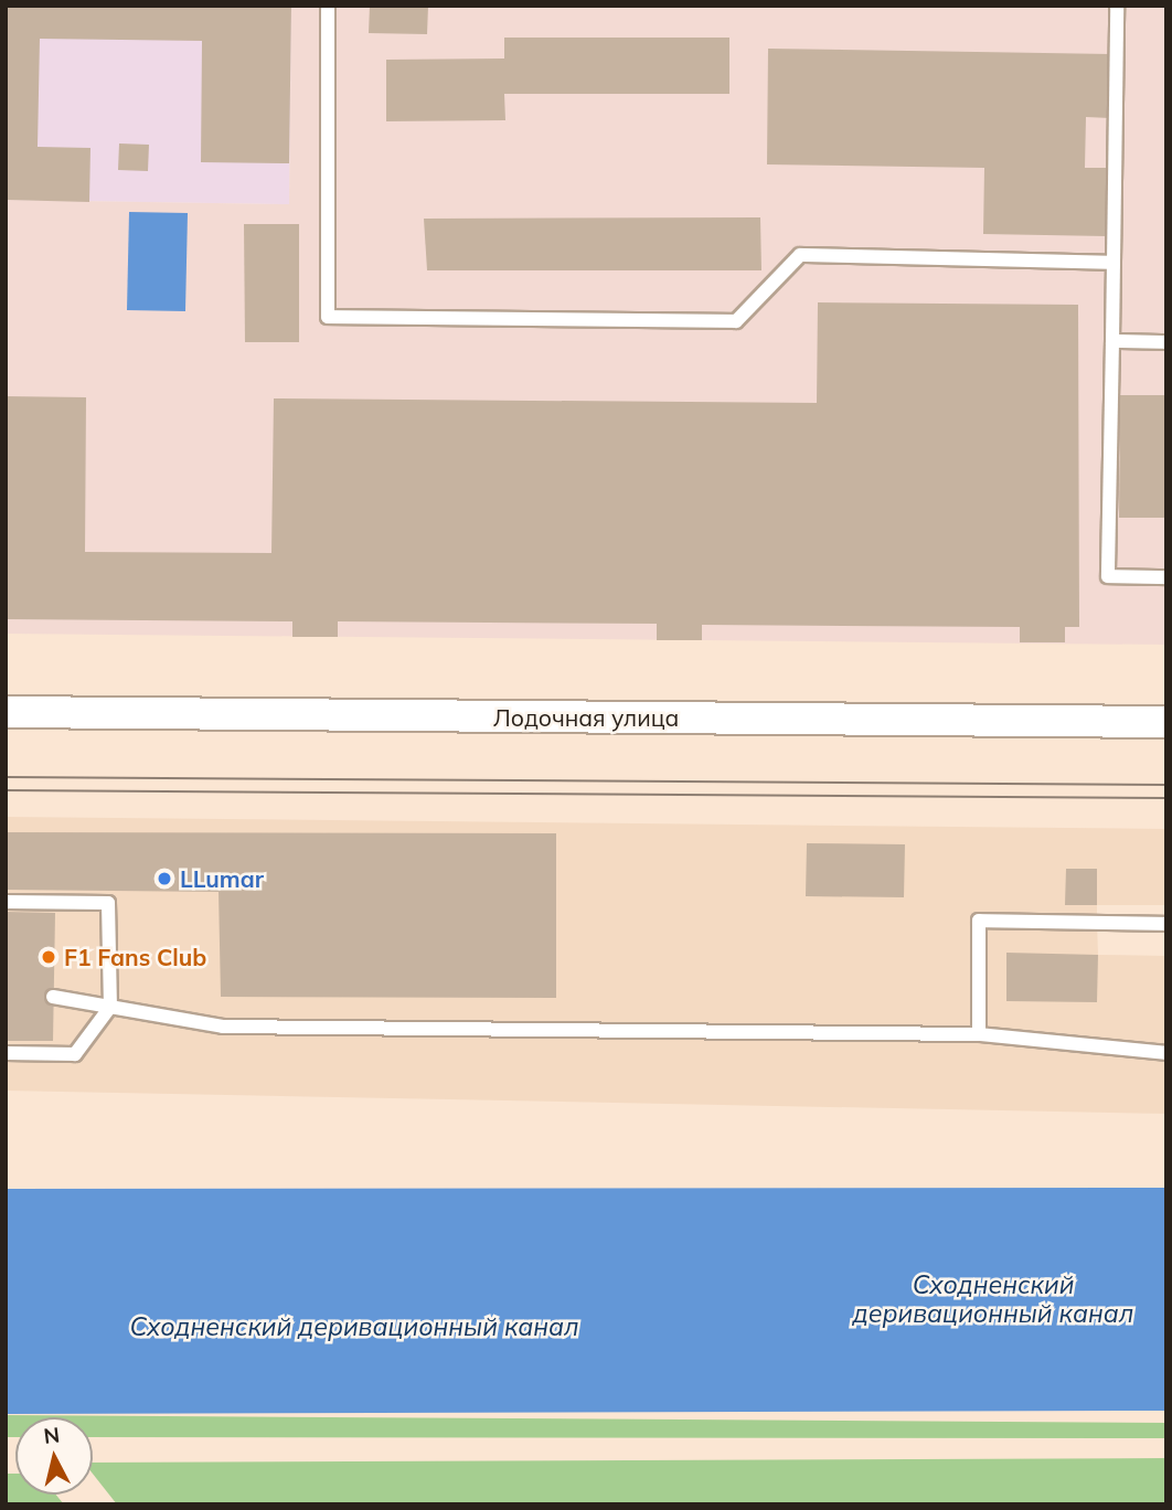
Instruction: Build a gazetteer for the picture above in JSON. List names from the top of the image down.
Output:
{
  "streets": {
    "street": ["Лодочная улица"]
  },
  "water": ["Сходненский деривационный канал"],
  "places": ["LLumar", "F1 Fans Club"],
  "north": "top"
}
